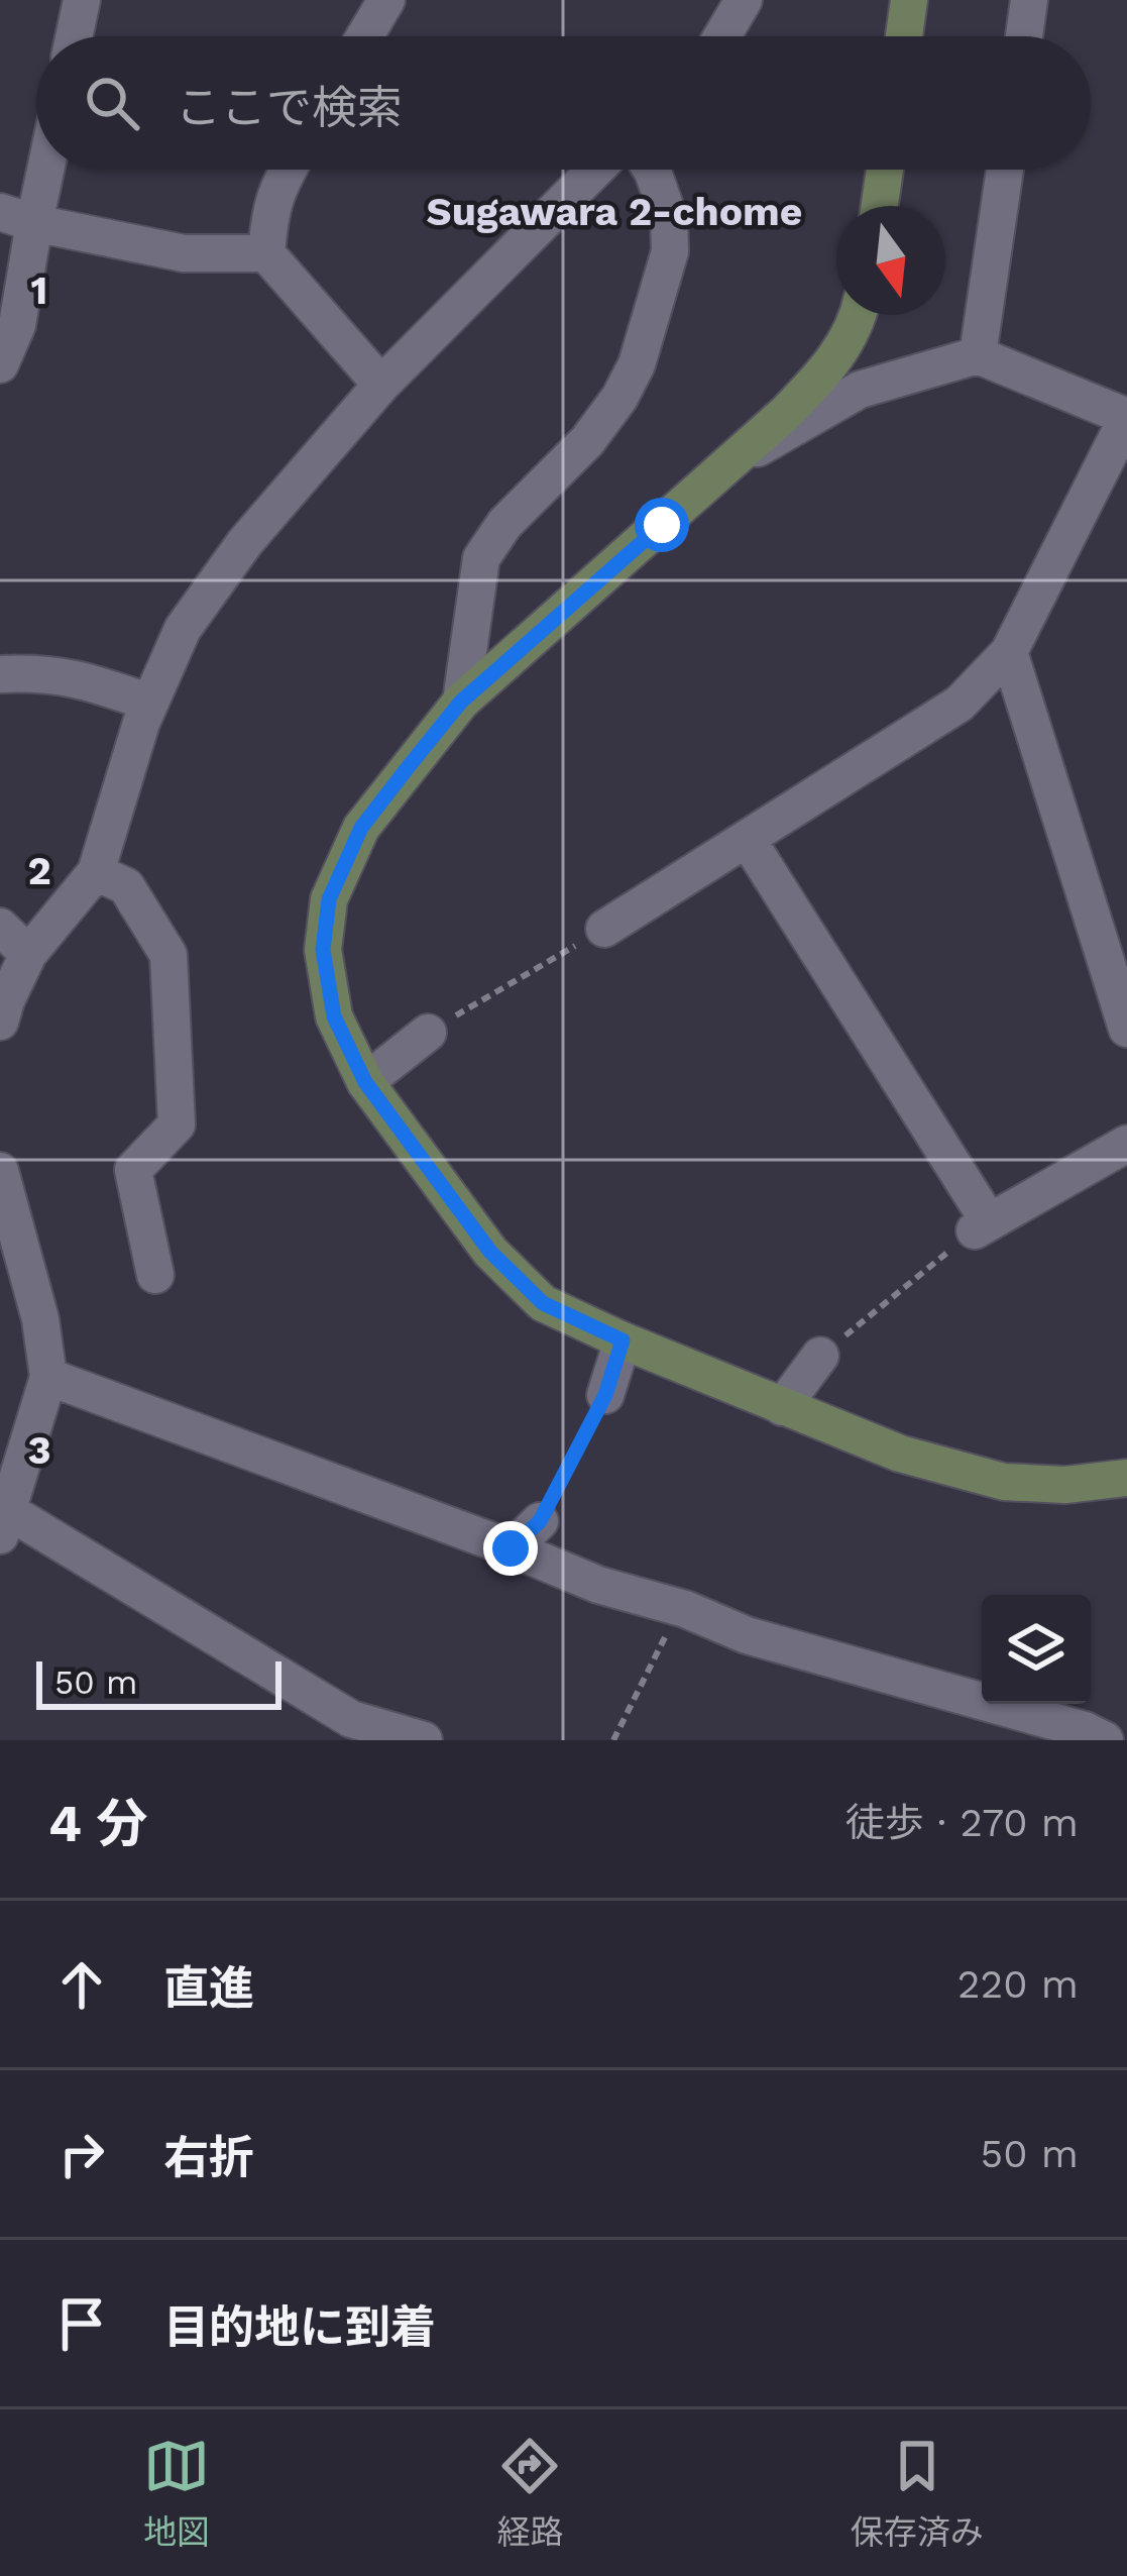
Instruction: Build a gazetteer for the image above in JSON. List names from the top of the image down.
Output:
{
  "districts": ["Sugawara 2-chome"],
  "scale_bar": "50 m",
  "north": "bottom",
  "page": {
    "search": "ここで検索",
    "scale": "50 m",
    "heading": ["4 分", "徒歩 · 270 m"],
    "list": [
      ["直進", "220 m"],
      ["右折", "50 m"],
      "目的地に到着"
    ],
    "nav": ["地図", "経路", "保存済み"]
  },
  "grid": {
    "rows": ["1", "2", "3"]
  }
}
